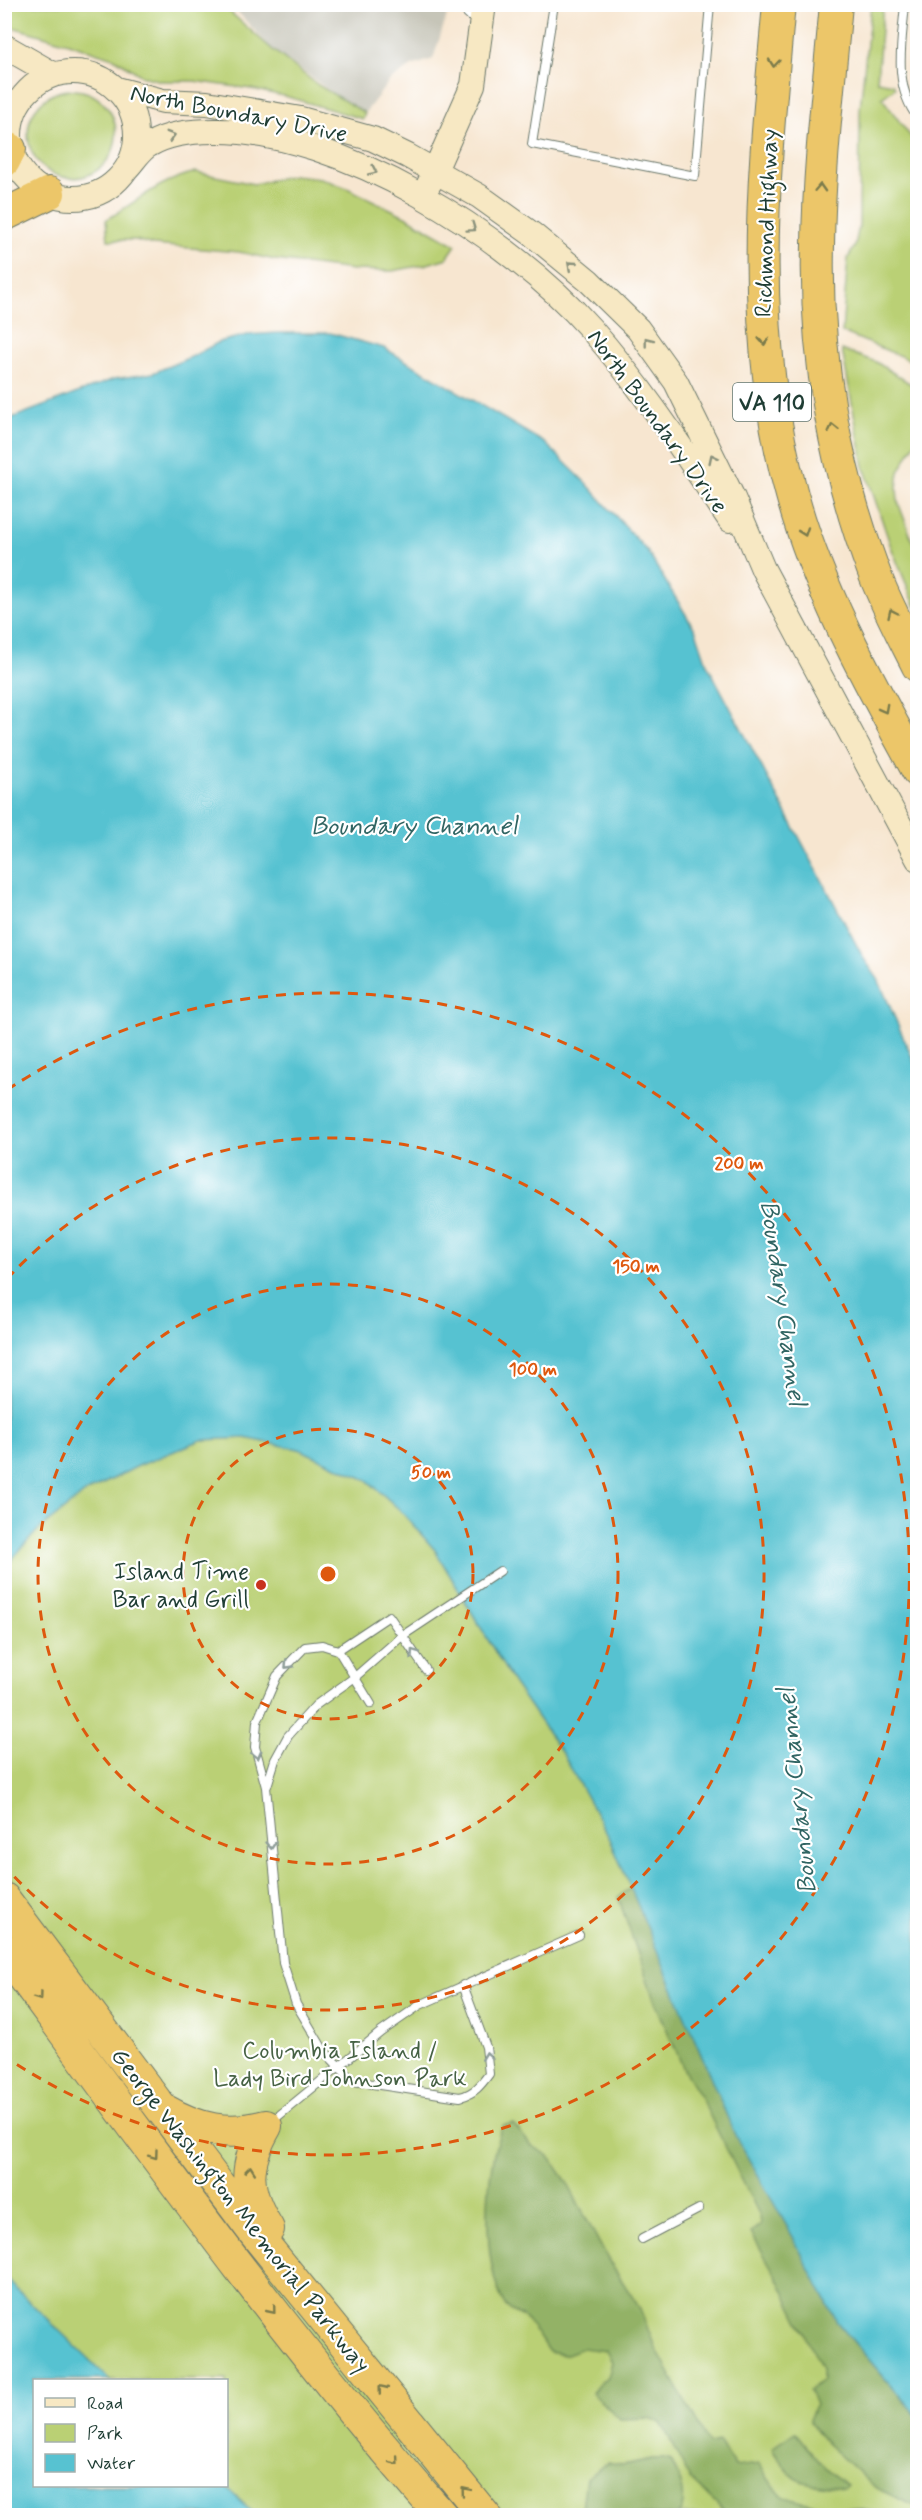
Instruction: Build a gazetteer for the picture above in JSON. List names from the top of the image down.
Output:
{
  "streets": {
    "highway": ["Richmond Highway", "VA 110", "George Washington Memorial Parkway"],
    "street": ["North Boundary Drive"]
  },
  "water": ["Boundary Channel"],
  "parks": ["Columbia Island / Lady Bird Johnson Park"],
  "places": ["Island Time Bar and Grill"],
  "legend": ["Road", "Park", "Water"],
  "rings": [
    "200 m",
    "150 m",
    "100 m",
    "50 m"
  ]
}
